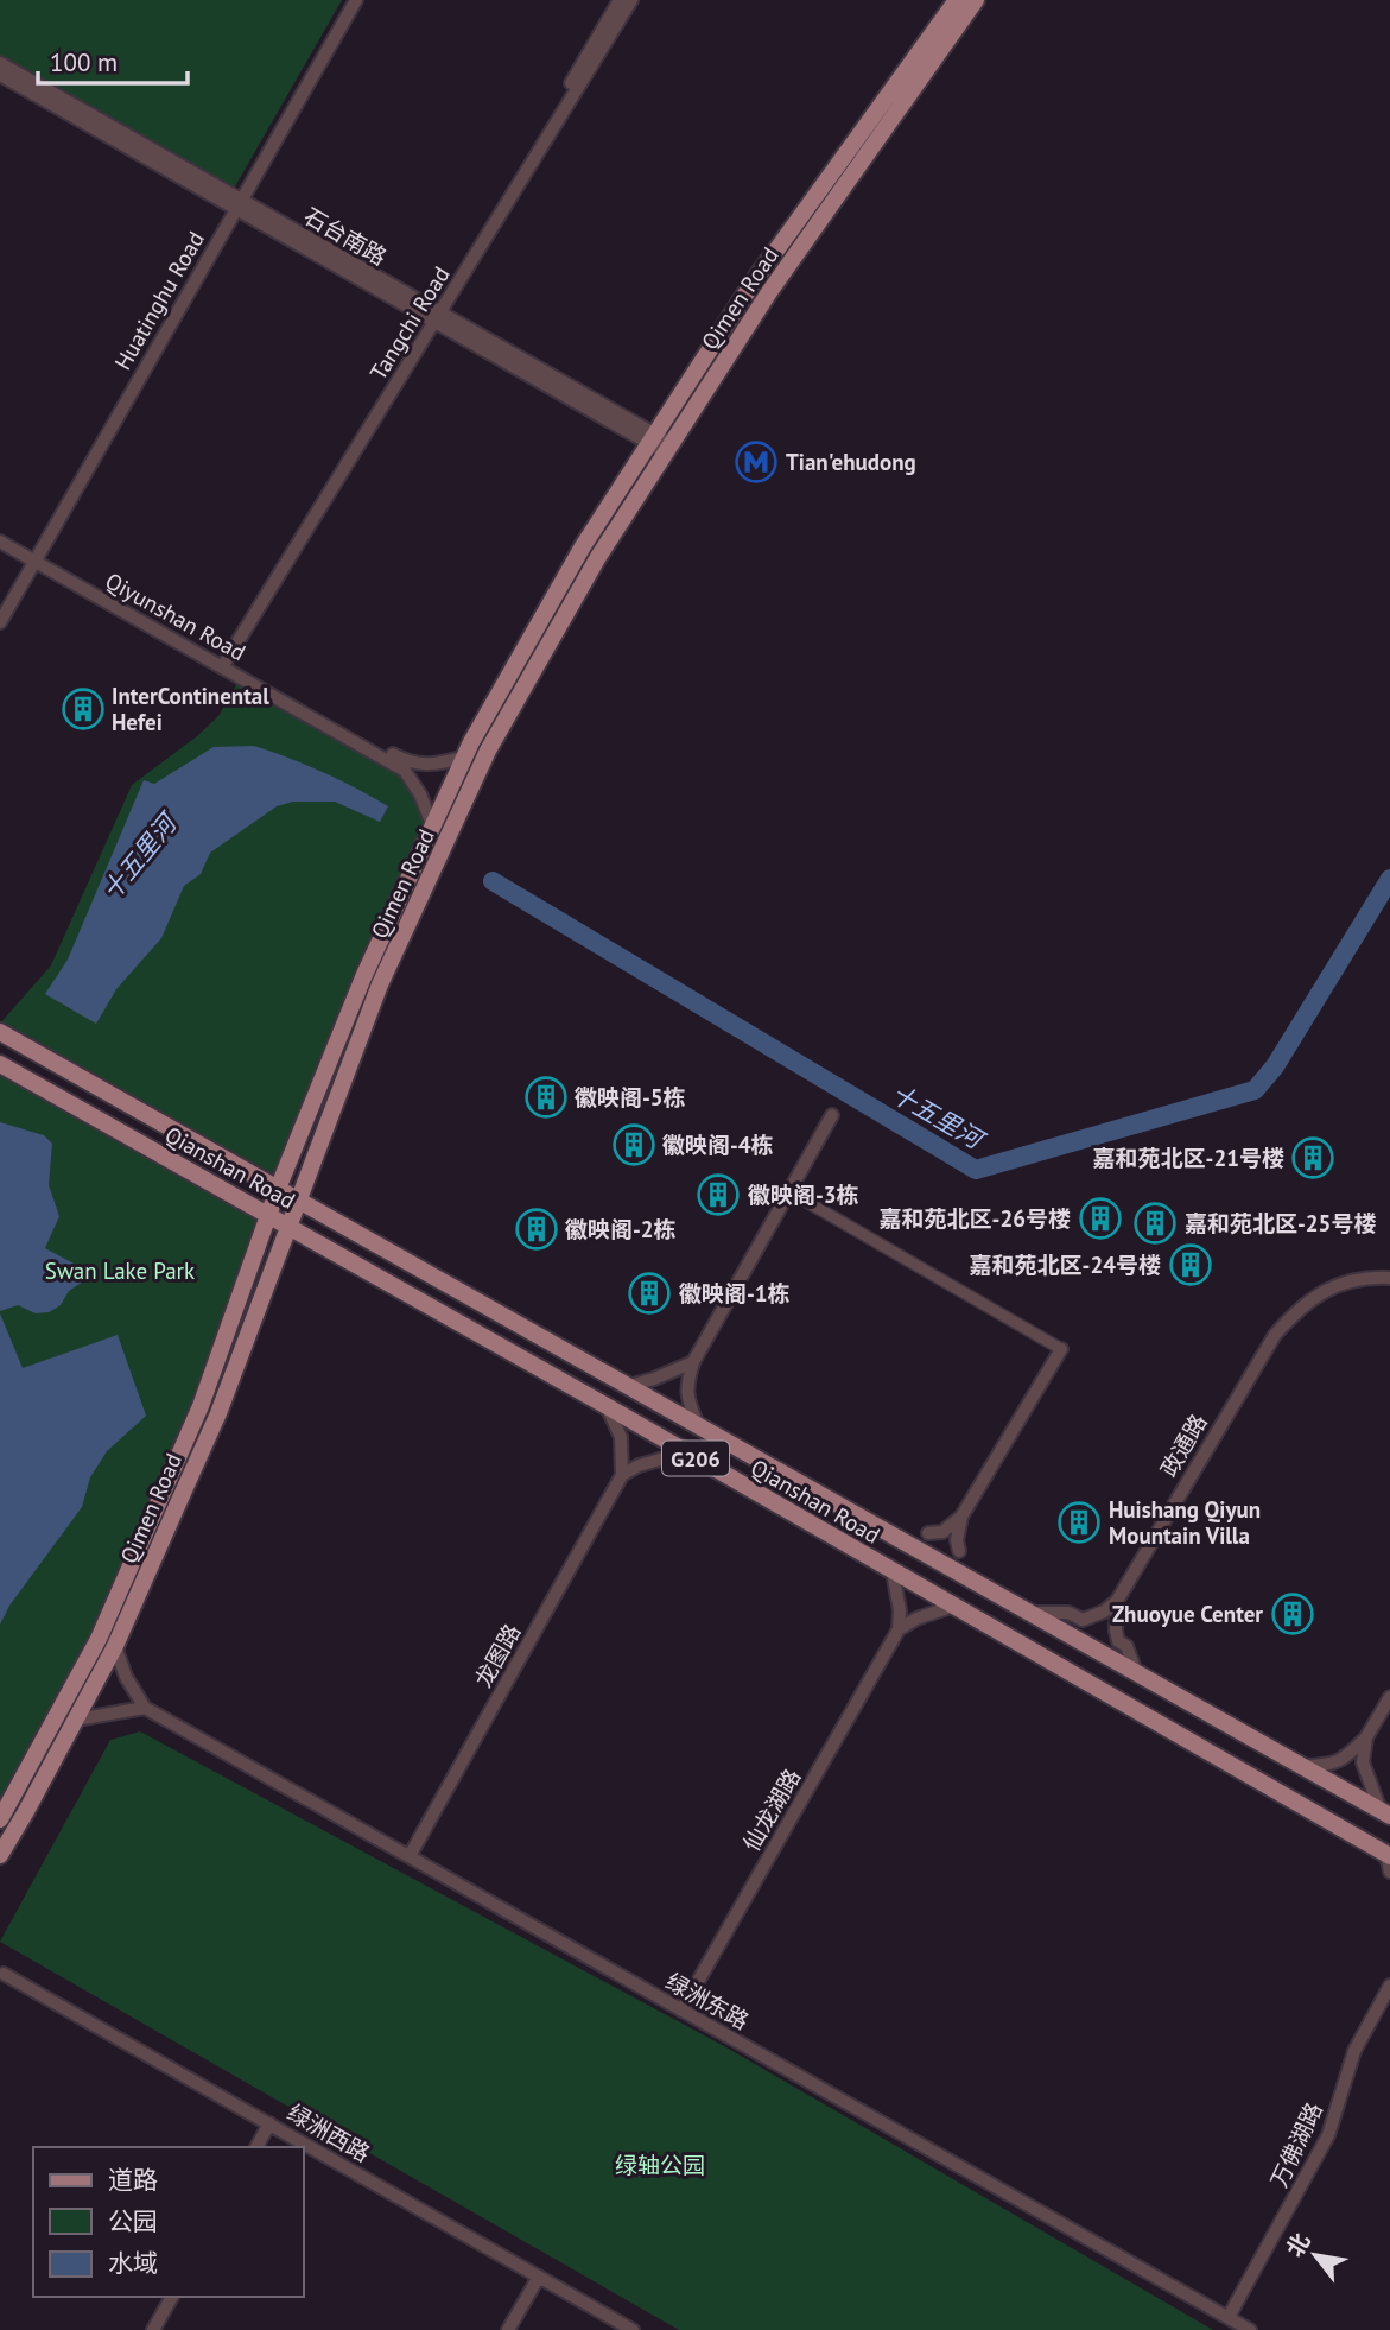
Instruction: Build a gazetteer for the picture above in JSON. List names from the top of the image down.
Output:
{
  "streets": {
    "main road": ["Qimen Road", "Qianshan Road", "G206"],
    "street": [
      "石台南路",
      "Huatinghu Road",
      "Tangchi Road",
      "Qiyunshan Road",
      "政通路",
      "龙图路",
      "仙龙湖路",
      "绿洲东路",
      "绿洲西路",
      "万佛湖路"
    ]
  },
  "crossings": [
    ["石台南路", "Qimen Road"],
    ["石台南路", "Huatinghu Road"],
    ["石台南路", "Tangchi Road"],
    ["Qimen Road", "Qiyunshan Road"],
    ["Qimen Road", "Qianshan Road"],
    ["Huatinghu Road", "Qiyunshan Road"],
    ["Tangchi Road", "Qiyunshan Road"],
    ["龙图路", "绿洲东路"],
    ["仙龙湖路", "绿洲东路"],
    ["绿洲东路", "万佛湖路"]
  ],
  "water": ["十五里河"],
  "parks": ["Swan Lake Park", "绿轴公园"],
  "places": {
    "metro station": ["Tian'ehudong"],
    "building": [
      "InterContinental Hefei",
      "徽映阁-5栋",
      "徽映阁-4栋",
      "嘉和苑北区-21号楼",
      "徽映阁-3栋",
      "嘉和苑北区-26号楼",
      "嘉和苑北区-25号楼",
      "徽映阁-2栋",
      "嘉和苑北区-24号楼",
      "徽映阁-1栋",
      "Huishang Qiyun Mountain Villa",
      "Zhuoyue Center"
    ]
  },
  "legend": ["道路", "公园", "水域"],
  "scale_bar": "100 m",
  "north": "top left"
}
